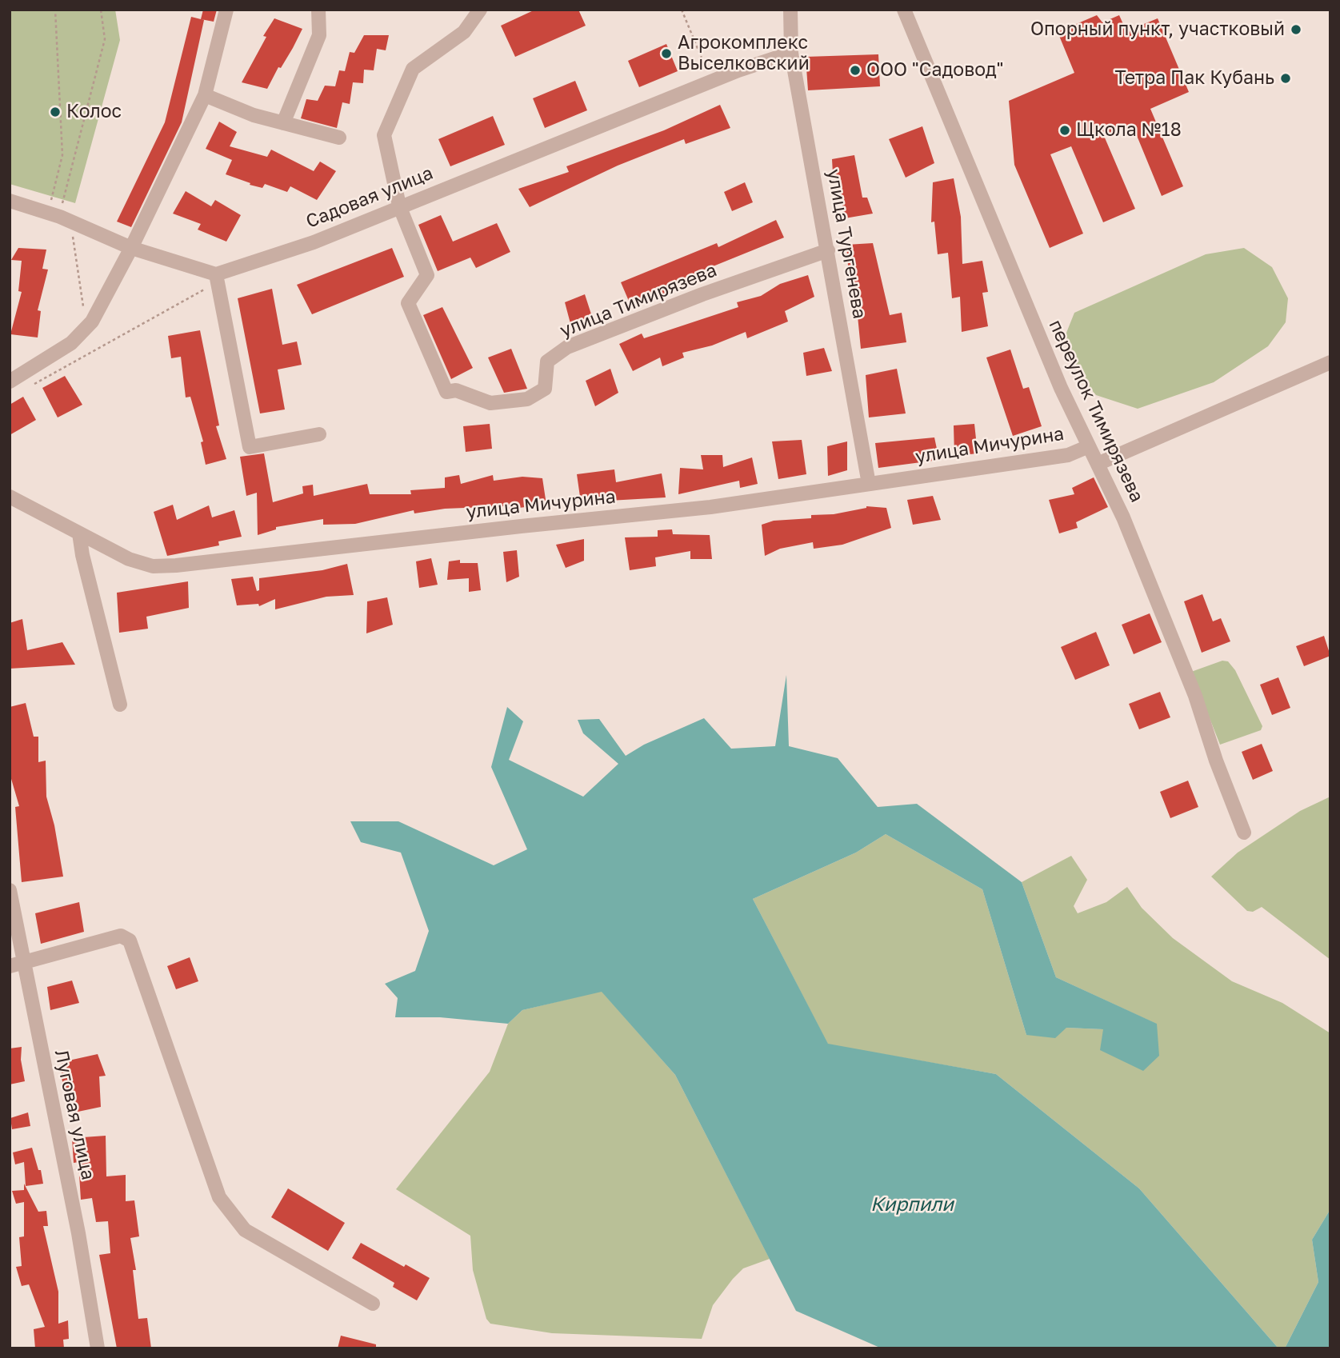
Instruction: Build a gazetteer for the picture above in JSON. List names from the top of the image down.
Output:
{
  "streets": {
    "street": [
      "Садовая улица",
      "улица Тургенева",
      "улица Тимирязева",
      "переулок Тимирязева",
      "улица Мичурина",
      "Луговая улица"
    ]
  },
  "crossings": [
    ["Садовая улица", "улица Тургенева"],
    ["Садовая улица", "улица Тимирязева"],
    ["улица Тургенева", "улица Тимирязева"],
    ["улица Тургенева", "улица Мичурина"],
    ["переулок Тимирязева", "улица Мичурина"]
  ],
  "water": ["Кирпили"],
  "places": [
    "Опорный пункт, участковый",
    "Агрокомплекс Выселковский",
    "ООО \"Садовод\"",
    "Тетра Пак Кубань",
    "Колос",
    "Щкола №18"
  ]
}
